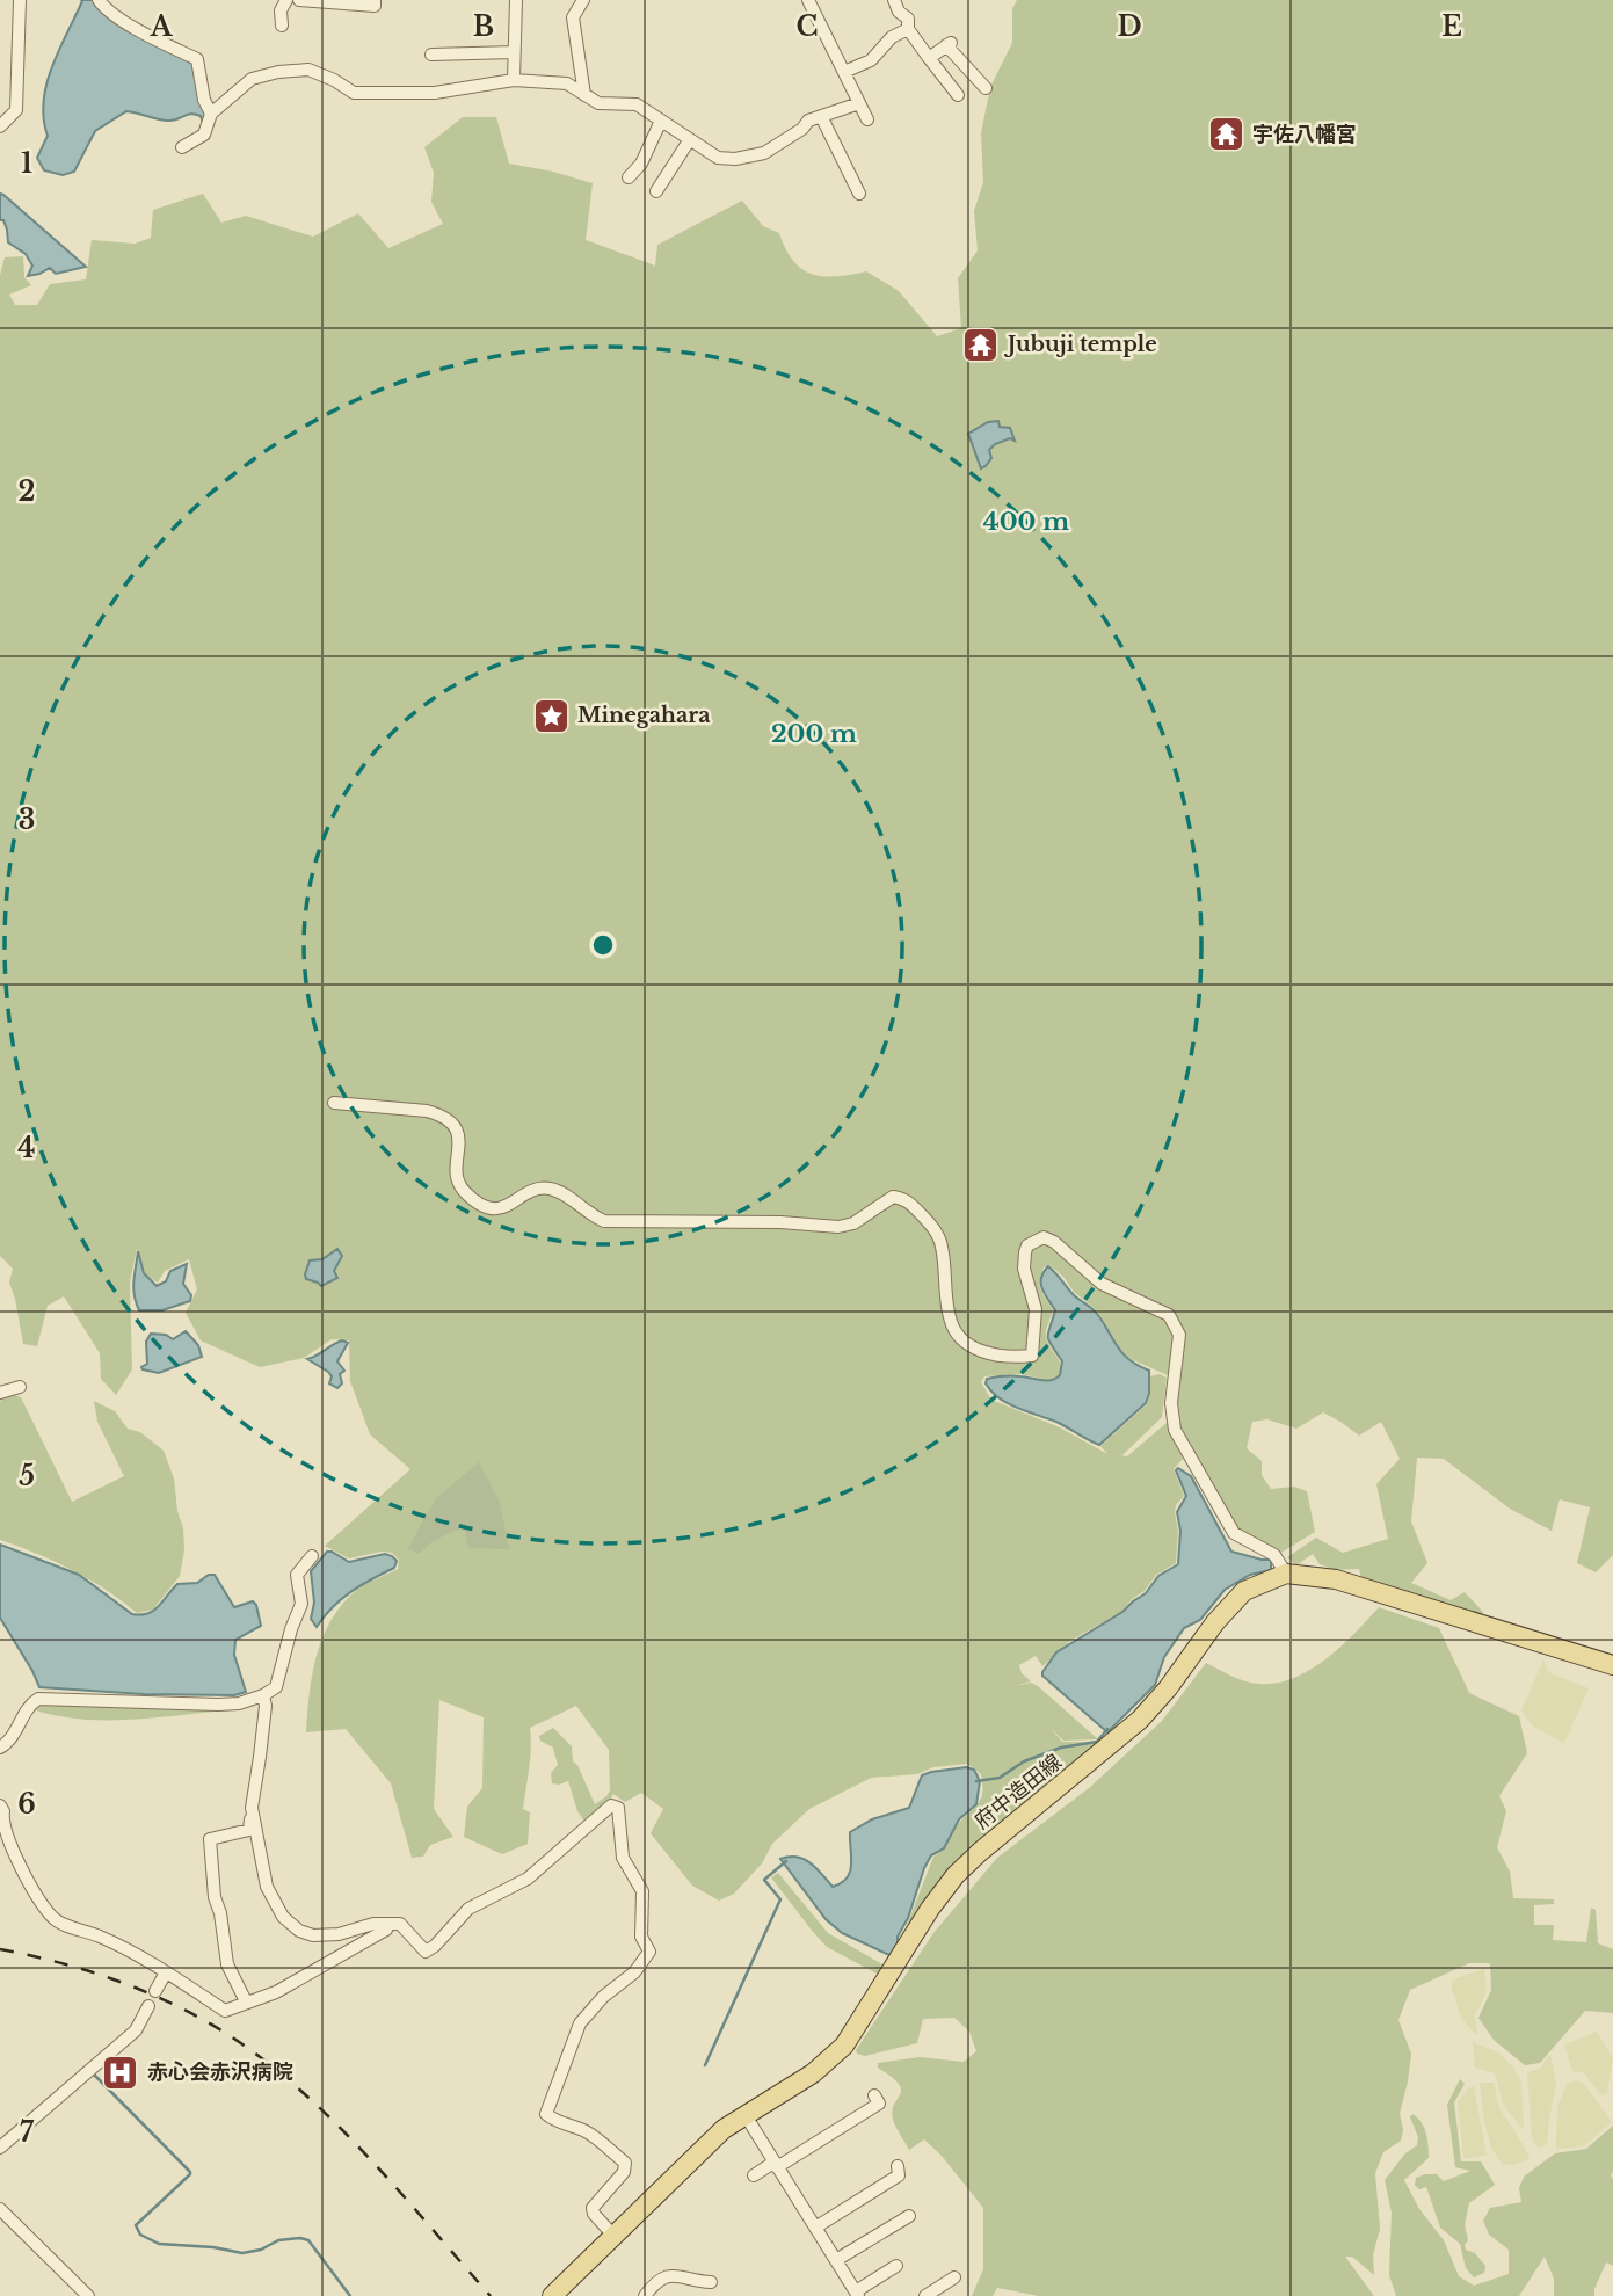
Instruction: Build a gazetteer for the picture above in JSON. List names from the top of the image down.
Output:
{
  "streets": {
    "main road": ["府中造田線"]
  },
  "places": {
    "temple": ["宇佐八幡宮", "Jubuji temple"],
    "place": ["Minegahara"],
    "hospital": ["赤心会赤沢病院"]
  },
  "grid": {
    "columns": [
      "A",
      "B",
      "C",
      "D",
      "E"
    ],
    "rows": [
      "1",
      "2",
      "3",
      "4",
      "5",
      "6",
      "7"
    ]
  },
  "rings": ["400 m", "200 m"]
}
